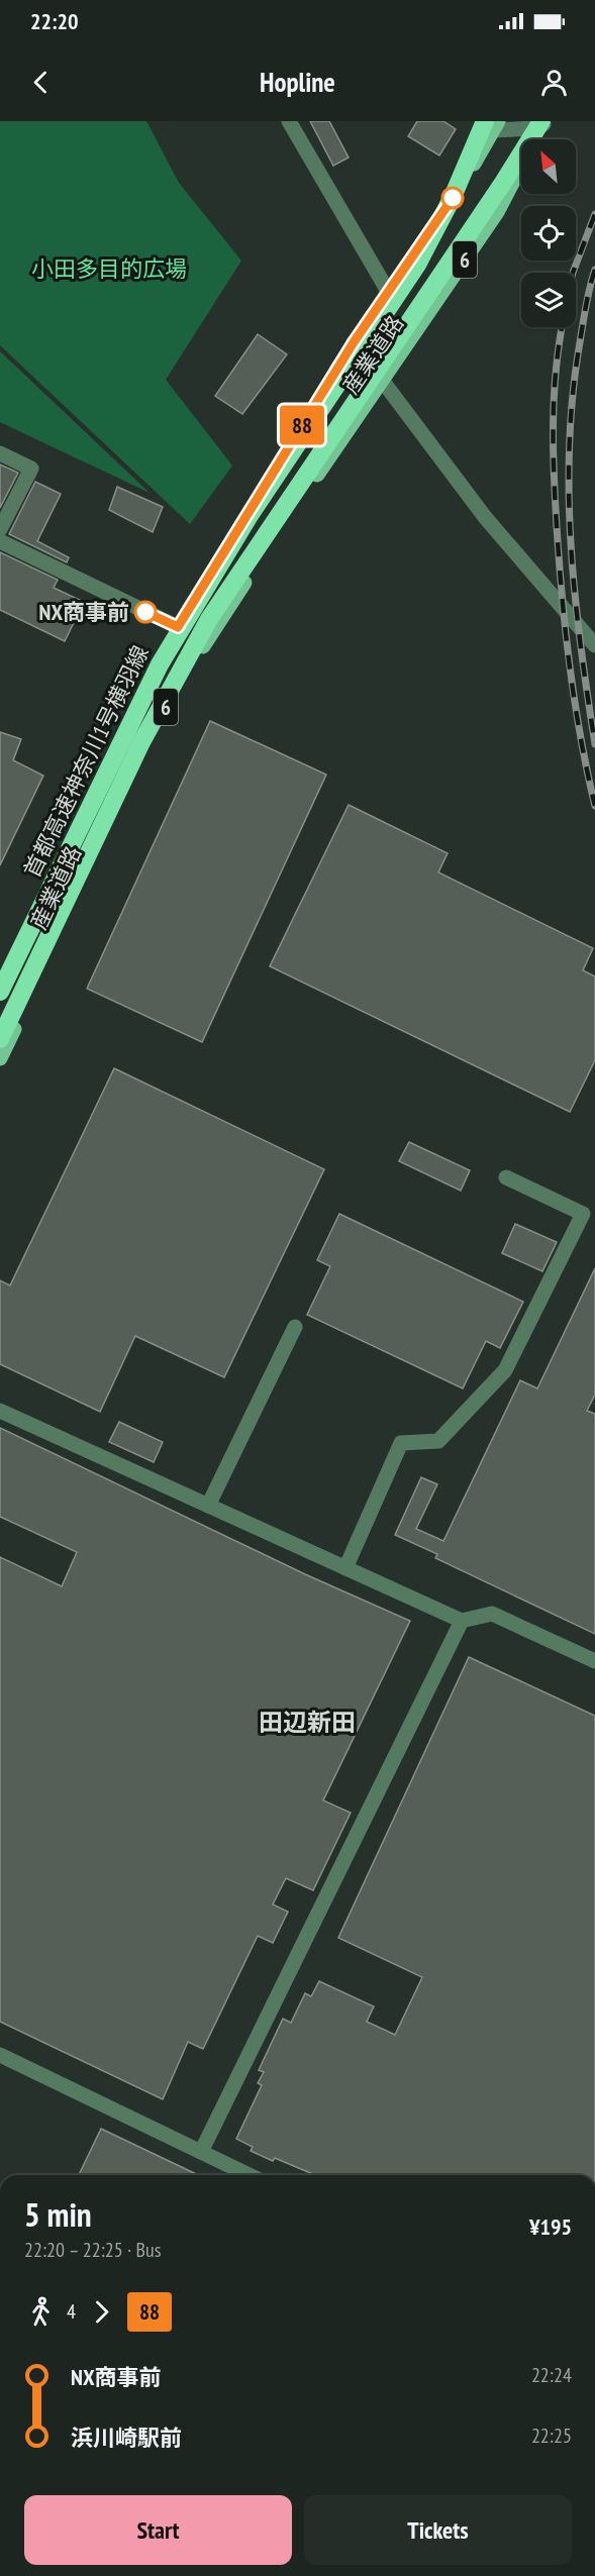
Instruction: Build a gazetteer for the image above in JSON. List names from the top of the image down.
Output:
{
  "streets": {
    "highway": ["首都高速神奈川1号横羽線"],
    "main road": ["6", "産業道路"]
  },
  "crossings": [
    ["産業道路", "首都高速神奈川1号横羽線"]
  ],
  "districts": ["田辺新田"],
  "parks": ["小田多目的広場"],
  "places": ["NX商事前"],
  "lines": ["bus line 88"],
  "north": "top left",
  "page": {
    "status": "22:20",
    "header": "Hopline",
    "on_map": "88",
    "heading": ["5 min", "22:20 – 22:25 · Bus", "¥195"],
    "legs": ["4", "88"],
    "list": [
      {
        "name": "NX商事前",
        "value": "22:24"
      },
      {
        "name": "浜川崎駅前",
        "value": "22:25"
      }
    ],
    "buttons": ["Start", "Tickets"]
  }
}
